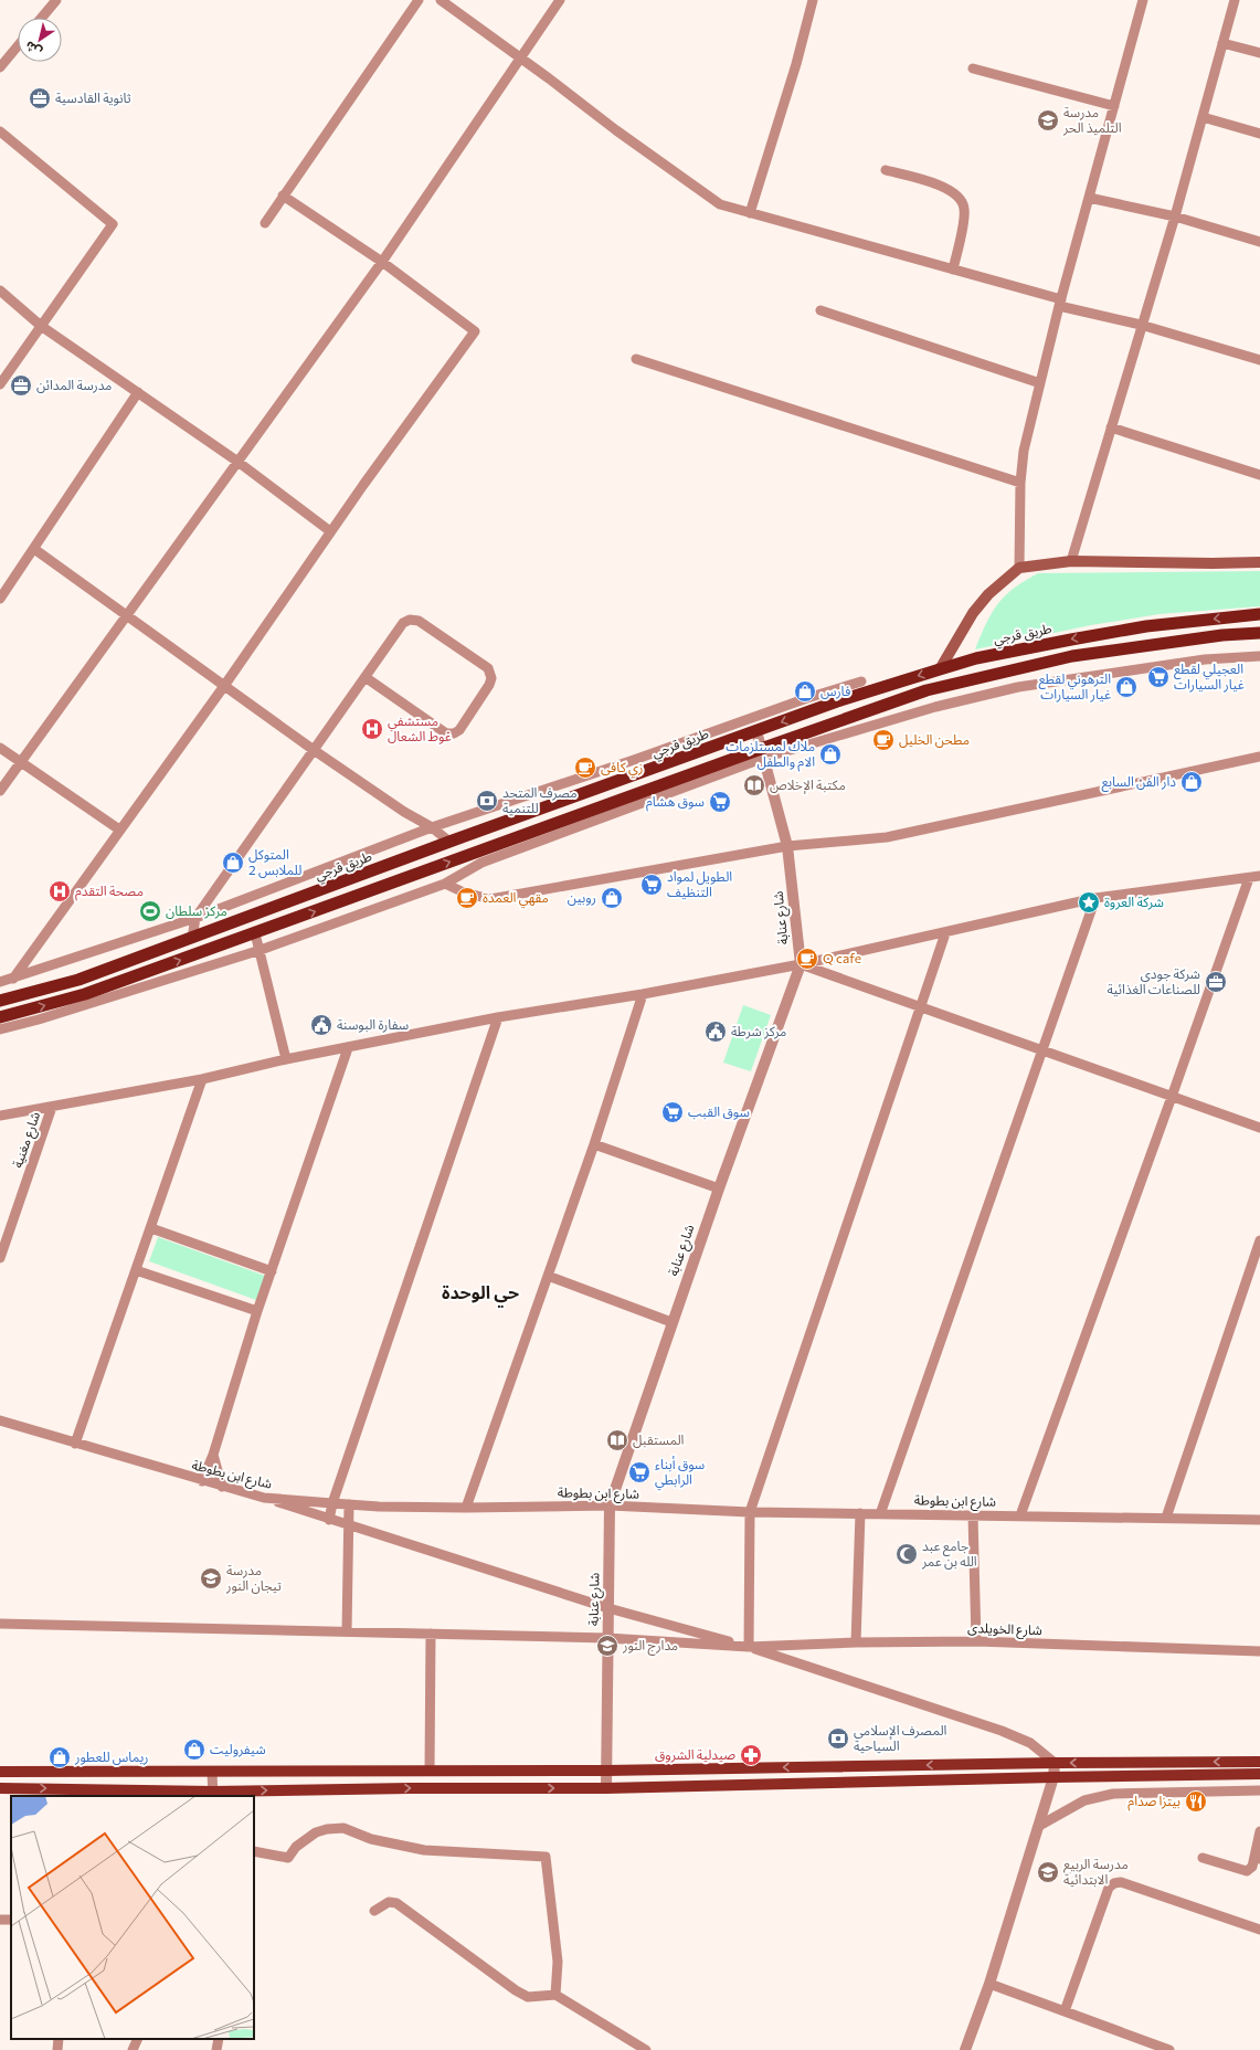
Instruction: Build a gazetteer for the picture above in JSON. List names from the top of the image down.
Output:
{
  "streets": {
    "highway": ["طريق قرجي"],
    "street": [
      "شارع عنابة",
      "شارع مغنية",
      "شارع ابن بطوطة",
      "شارع الخويلدى"
    ]
  },
  "crossings": [
    ["طريق قرجي", "شارع عنابة"],
    ["شارع عنابة", "شارع ابن بطوطة"]
  ],
  "districts": ["حي الوحدة"],
  "places": {
    "office": ["ثانوية القادسية", "مدرسة المدائن", "شركة جودي للصناعات الغذائية"],
    "school or university": [
      "مدرسة التلميذ الحر",
      "مدرسة تيجان النور",
      "مدارج النور",
      "مدرسة الربيع الابتدائية"
    ],
    "supermarket": [
      "العجيلي لقطع غيار السيارات",
      "سوق هشام",
      "الطويل لمواد التنظيف",
      "سوق القبب",
      "سوق أبناء الرابطي"
    ],
    "shop": [
      "الترهوني لقطع غيار السيارات",
      "فارس",
      "ملاك لمستلزمات الام والطفل",
      "دار الفن السابع",
      "المتوكل 2 للملابس",
      "روبين",
      "شيفروليت",
      "ريماس للعطور"
    ],
    "hospital": ["مستشفي غوط الشعال", "مصحة التقدم"],
    "cafe": [
      "مطحن الخليل",
      "زي كافى",
      "مقهي العمدة",
      "Q cafe"
    ],
    "library": ["مكتبة الإخلاص", "المستقبل"],
    "bank": ["مصرف المتحد للتنمية", "المصرف الإسلامي السياحية"],
    "place": ["شركة العروة"],
    "sports": ["مركز سلطان"],
    "public building": ["سفارة البوسنة", "مركز شرطة"],
    "mosque": ["جامع عبد الله بن عمر"],
    "pharmacy": ["صيدلية الشروق"],
    "restaurant": ["بيتزا صدام"]
  },
  "north": "bottom left"
}
